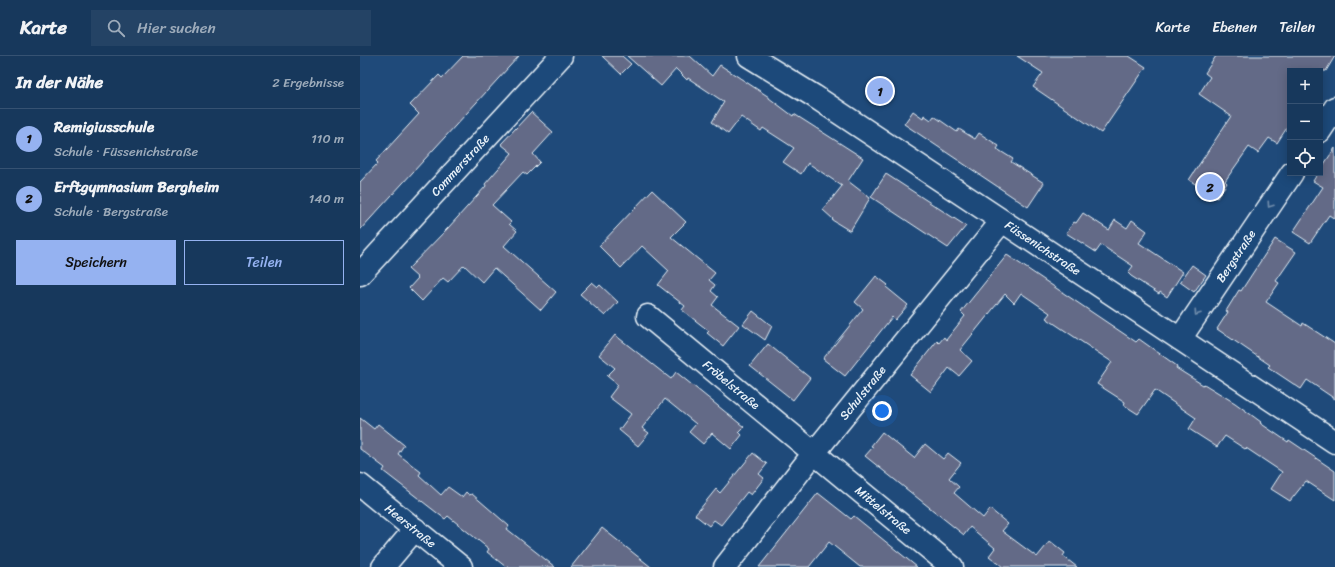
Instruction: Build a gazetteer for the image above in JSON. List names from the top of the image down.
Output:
{
  "streets": {
    "street": [
      "Commerstraße",
      "Füssenichstraße",
      "Bergstraße",
      "Fröbelstraße",
      "Schulstraße",
      "Mittelstraße",
      "Heerstraße"
    ]
  },
  "crossings": [
    ["Füssenichstraße", "Bergstraße"],
    ["Füssenichstraße", "Schulstraße"],
    ["Fröbelstraße", "Schulstraße"],
    ["Fröbelstraße", "Mittelstraße"],
    ["Schulstraße", "Mittelstraße"]
  ],
  "one_way": ["Bergstraße"],
  "page": {
    "header": "Karte",
    "search": "Hier suchen",
    "nav": ["Karte", "Ebenen", "Teilen"],
    "heading": ["In der Nähe", "2 Ergebnisse"],
    "map_buttons": ["+", "−"],
    "pins": ["1", "2"],
    "list": [
      {
        "mark": "1",
        "name": "Remigiusschule",
        "note": "Schule · Füssenichstraße",
        "value": "110 m"
      },
      {
        "mark": "2",
        "name": "Erftgymnasium Bergheim",
        "note": "Schule · Bergstraße",
        "value": "140 m"
      }
    ],
    "buttons": ["Speichern", "Teilen"]
  }
}
